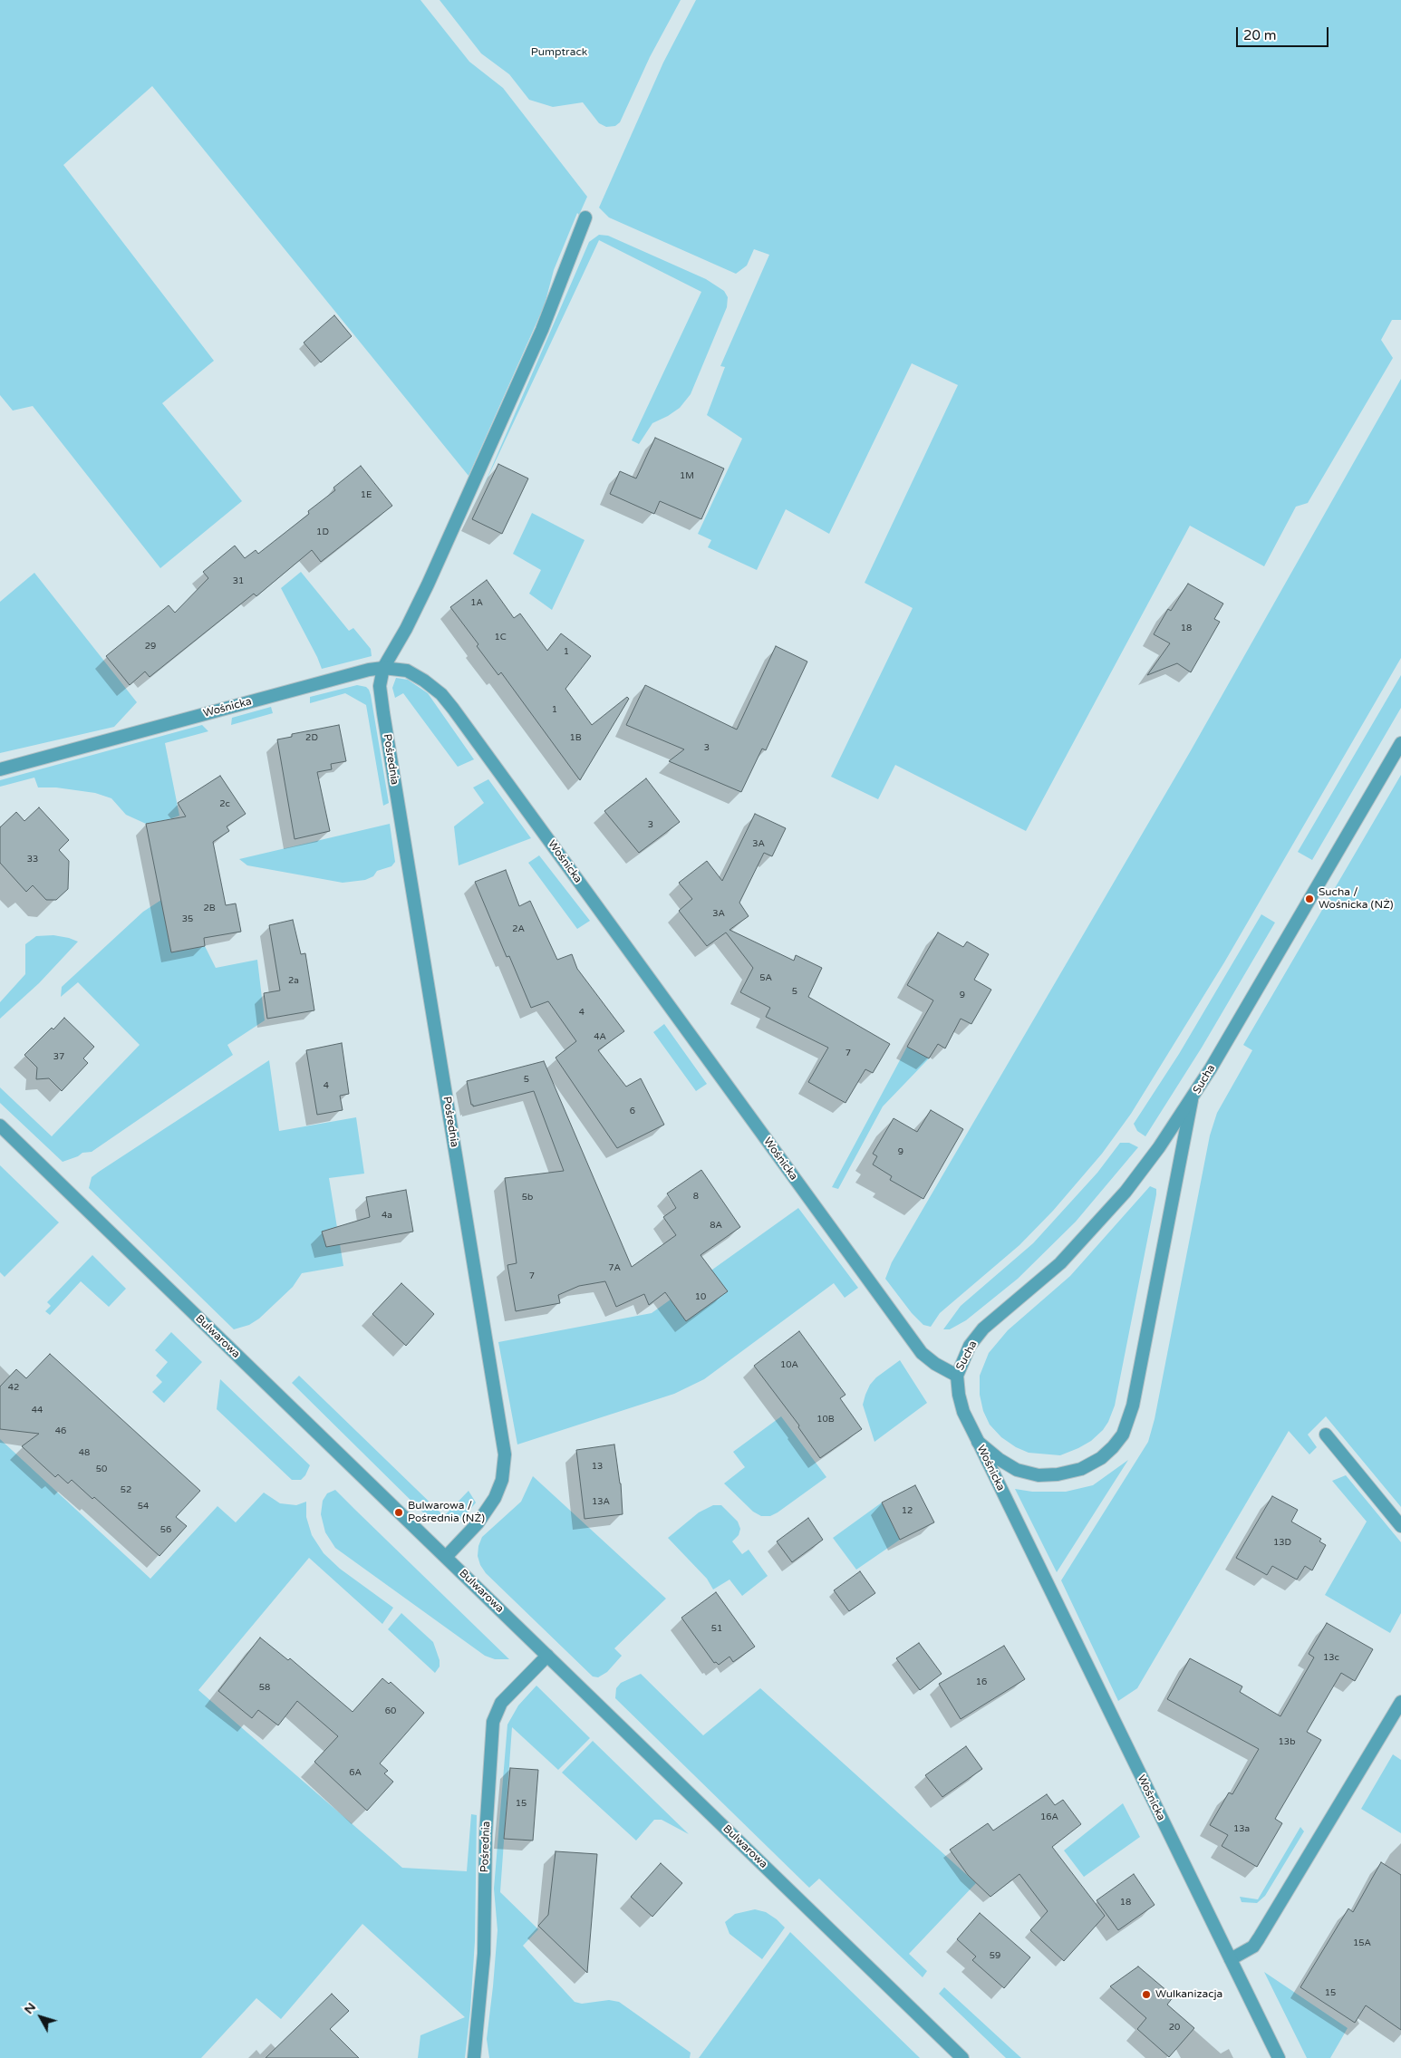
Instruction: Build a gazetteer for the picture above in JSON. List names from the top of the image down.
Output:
{
  "streets": {
    "street": [
      "Wośnicka",
      "Pośrednia",
      "Sucha",
      "Bulwarowa"
    ]
  },
  "crossings": [
    ["Wośnicka", "Pośrednia"],
    ["Wośnicka", "Sucha"],
    ["Pośrednia", "Bulwarowa"]
  ],
  "parks": ["Pumptrack"],
  "places": ["Sucha / Wośnicka (NŻ)", "Bulwarowa / Pośrednia (NŻ)", "Wulkanizacja"],
  "house_numbers": [
    "1M",
    "1E",
    "1D",
    "31",
    "1A",
    "18",
    "1C",
    "29",
    "1",
    "1",
    "2D",
    "1B",
    "3",
    "2c",
    "3",
    "3A",
    "33",
    "2B",
    "3A",
    "35",
    "2A",
    "5A",
    "2a",
    "5",
    "9",
    "4",
    "4A",
    "7",
    "37",
    "5",
    "4",
    "6",
    "9",
    "8",
    "5b",
    "4a",
    "8A",
    "7A",
    "7",
    "10",
    "10A",
    "42",
    "44",
    "10B",
    "46",
    "48",
    "13",
    "50",
    "52",
    "13A",
    "54",
    "12",
    "56",
    "13D",
    "51",
    "13c",
    "16",
    "58",
    "60",
    "13b",
    "6A",
    "15",
    "16A",
    "13a",
    "18",
    "15A",
    "59",
    "15",
    "20"
  ],
  "scale_bar": "20 m",
  "north": "top left"
}
